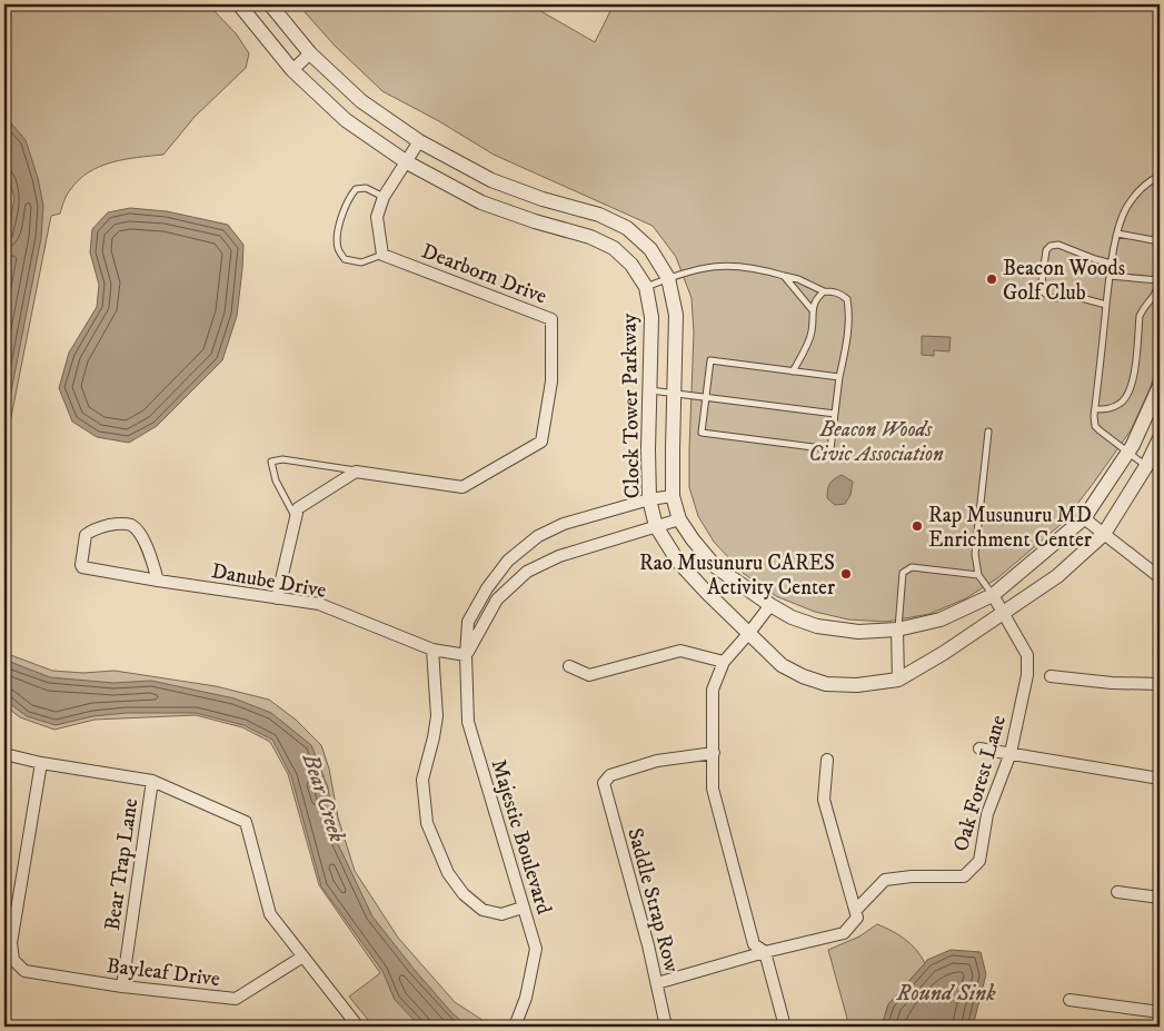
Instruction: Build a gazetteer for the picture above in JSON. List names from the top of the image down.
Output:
{
  "streets": {
    "street": [
      "Dearborn Drive",
      "Clock Tower Parkway",
      "Danube Drive",
      "Oak Forest Lane",
      "Majestic Boulevard",
      "Bear Trap Lane",
      "Saddle Strap Row",
      "Bayleaf Drive"
    ]
  },
  "crossings": [
    ["Clock Tower Parkway", "Oak Forest Lane"],
    ["Clock Tower Parkway", "Majestic Boulevard"],
    ["Danube Drive", "Majestic Boulevard"],
    ["Oak Forest Lane", "Saddle Strap Row"],
    ["Bear Trap Lane", "Bayleaf Drive"]
  ],
  "water": ["Bear Creek", "Round Sink"],
  "parks": ["Beacon Woods Civic Association"],
  "places": ["Beacon Woods Golf Club", "Rap Musunuru MD Enrichment Center", "Rao Musunuru CARES Activity Center"]
}
